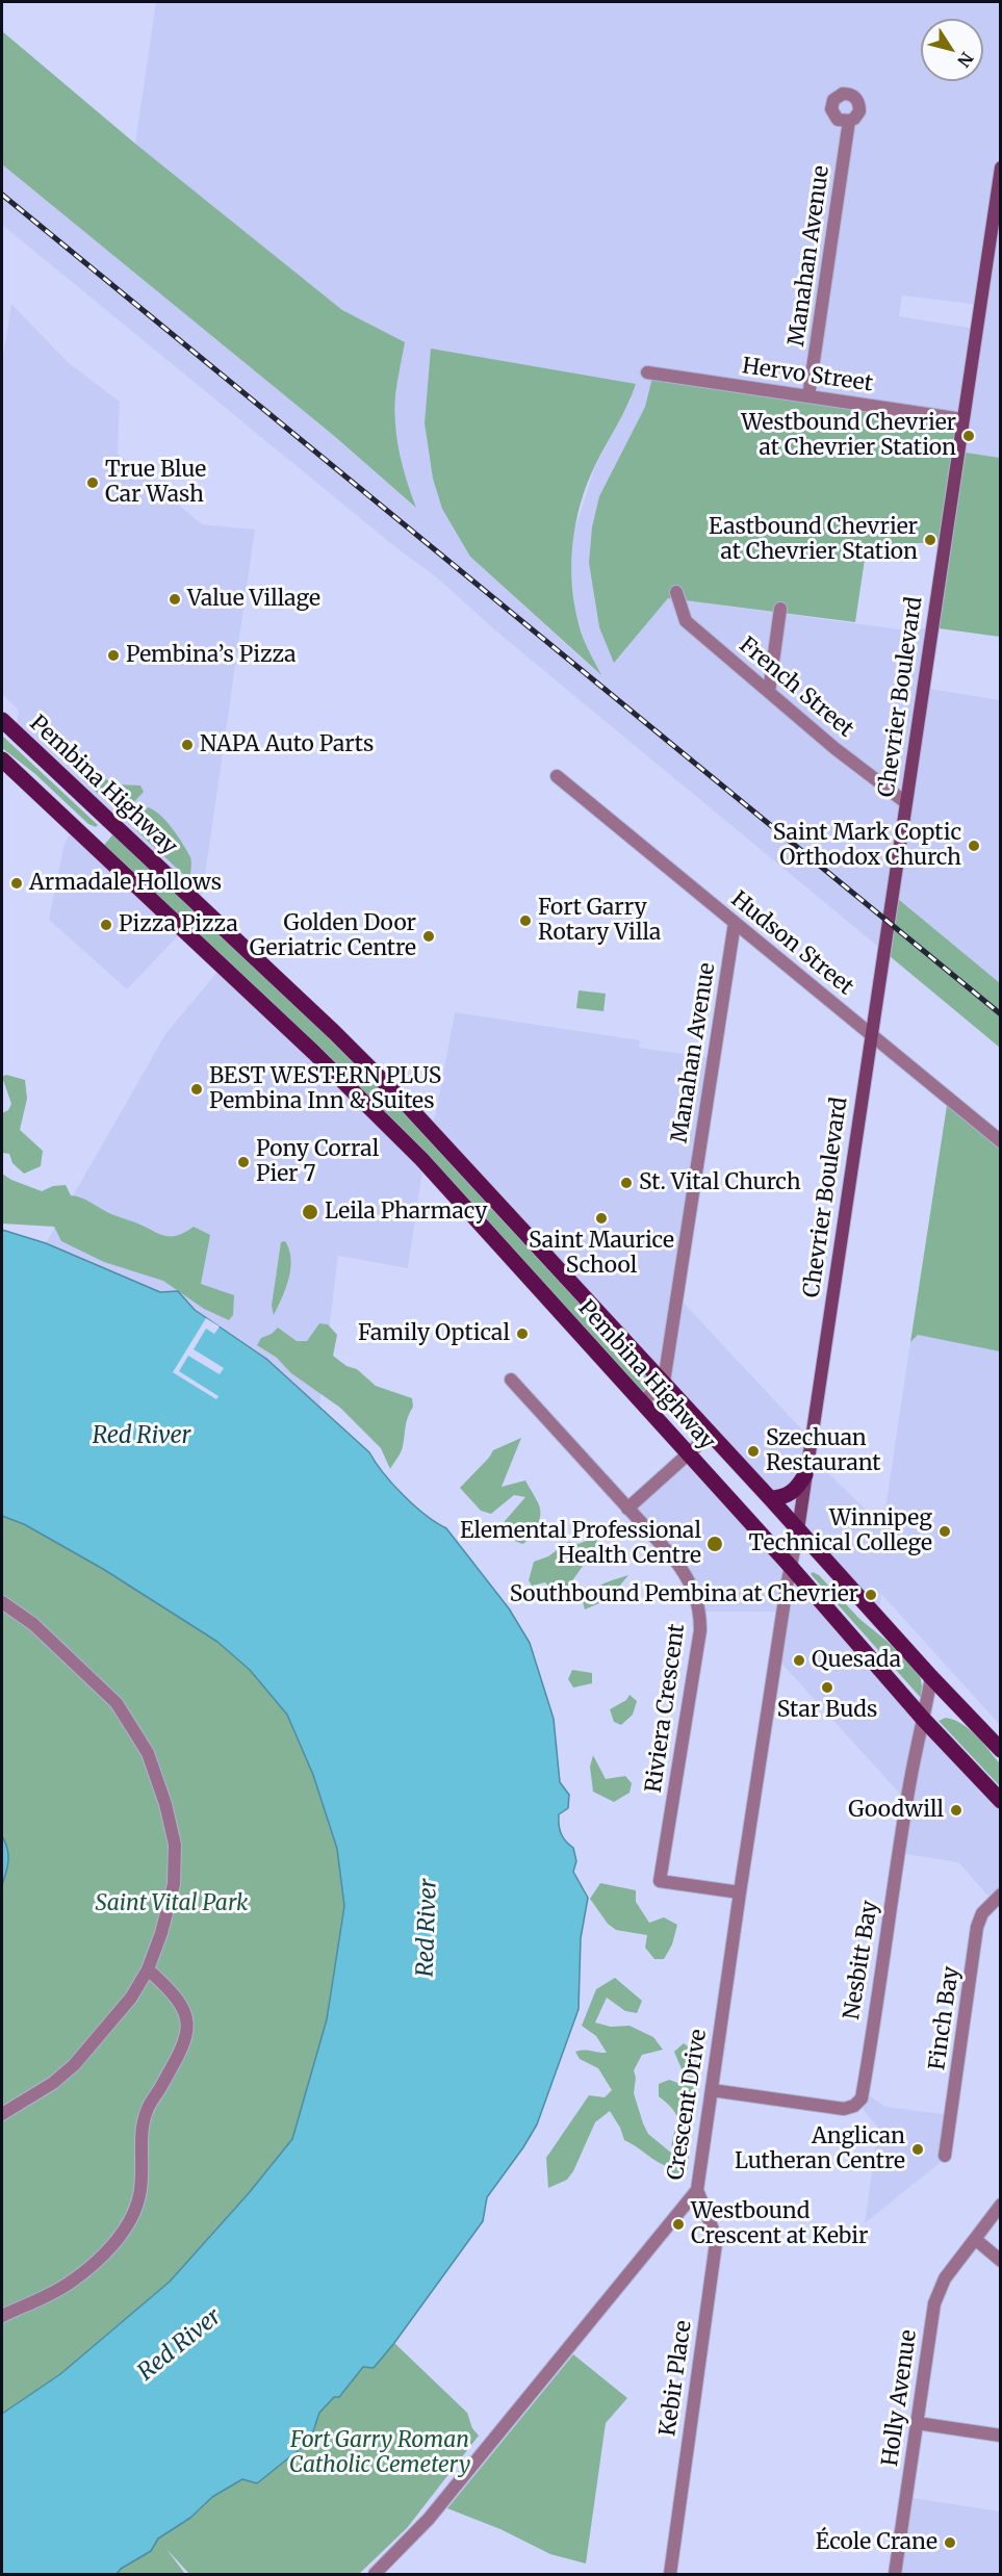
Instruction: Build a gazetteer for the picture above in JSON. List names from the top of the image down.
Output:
{
  "streets": {
    "main road": ["Pembina Highway"],
    "street": [
      "Manahan Avenue",
      "Hervo Street",
      "French Street",
      "Chevrier Boulevard",
      "Hudson Street",
      "Riviera Crescent",
      "Nesbitt Bay",
      "Finch Bay",
      "Crescent Drive",
      "Kebir Place",
      "Holly Avenue"
    ]
  },
  "crossings": [
    ["Manahan Avenue", "Hervo Street"],
    ["Manahan Avenue", "Pembina Highway"],
    ["Manahan Avenue", "Hudson Street"],
    ["Hervo Street", "Chevrier Boulevard"],
    ["French Street", "Chevrier Boulevard"],
    ["Chevrier Boulevard", "Pembina Highway"],
    ["Chevrier Boulevard", "Hudson Street"],
    ["Chevrier Boulevard", "Crescent Drive"],
    ["Pembina Highway", "Nesbitt Bay"],
    ["Pembina Highway", "Crescent Drive"],
    ["Riviera Crescent", "Crescent Drive"],
    ["Nesbitt Bay", "Crescent Drive"],
    ["Crescent Drive", "Kebir Place"]
  ],
  "water": ["Red River"],
  "parks": ["Saint Vital Park", "Fort Garry Roman Catholic Cemetery"],
  "places": [
    "Westbound Chevrier at Chevrier Station",
    "True Blue Car Wash",
    "Eastbound Chevrier at Chevrier Station",
    "Value Village",
    "Pembina’s Pizza",
    "NAPA Auto Parts",
    "Saint Mark Coptic Orthodox Church",
    "Armadale Hollows",
    "Fort Garry Rotary Villa",
    "Pizza Pizza",
    "Golden Door Geriatric Centre",
    "BEST WESTERN PLUS Pembina Inn & Suites",
    "Pony Corral Pier 7",
    "St. Vital Church",
    "Leila Pharmacy",
    "Saint Maurice School",
    "Family Optical",
    "Szechuan Restaurant",
    "Winnipeg Technical College",
    "Elemental Professional Health Centre",
    "Southbound Pembina at Chevrier",
    "Quesada",
    "Star Buds",
    "Goodwill",
    "Anglican Lutheran Centre",
    "Westbound Crescent at Kebir",
    "École Crane"
  ],
  "north": "bottom right"
}
